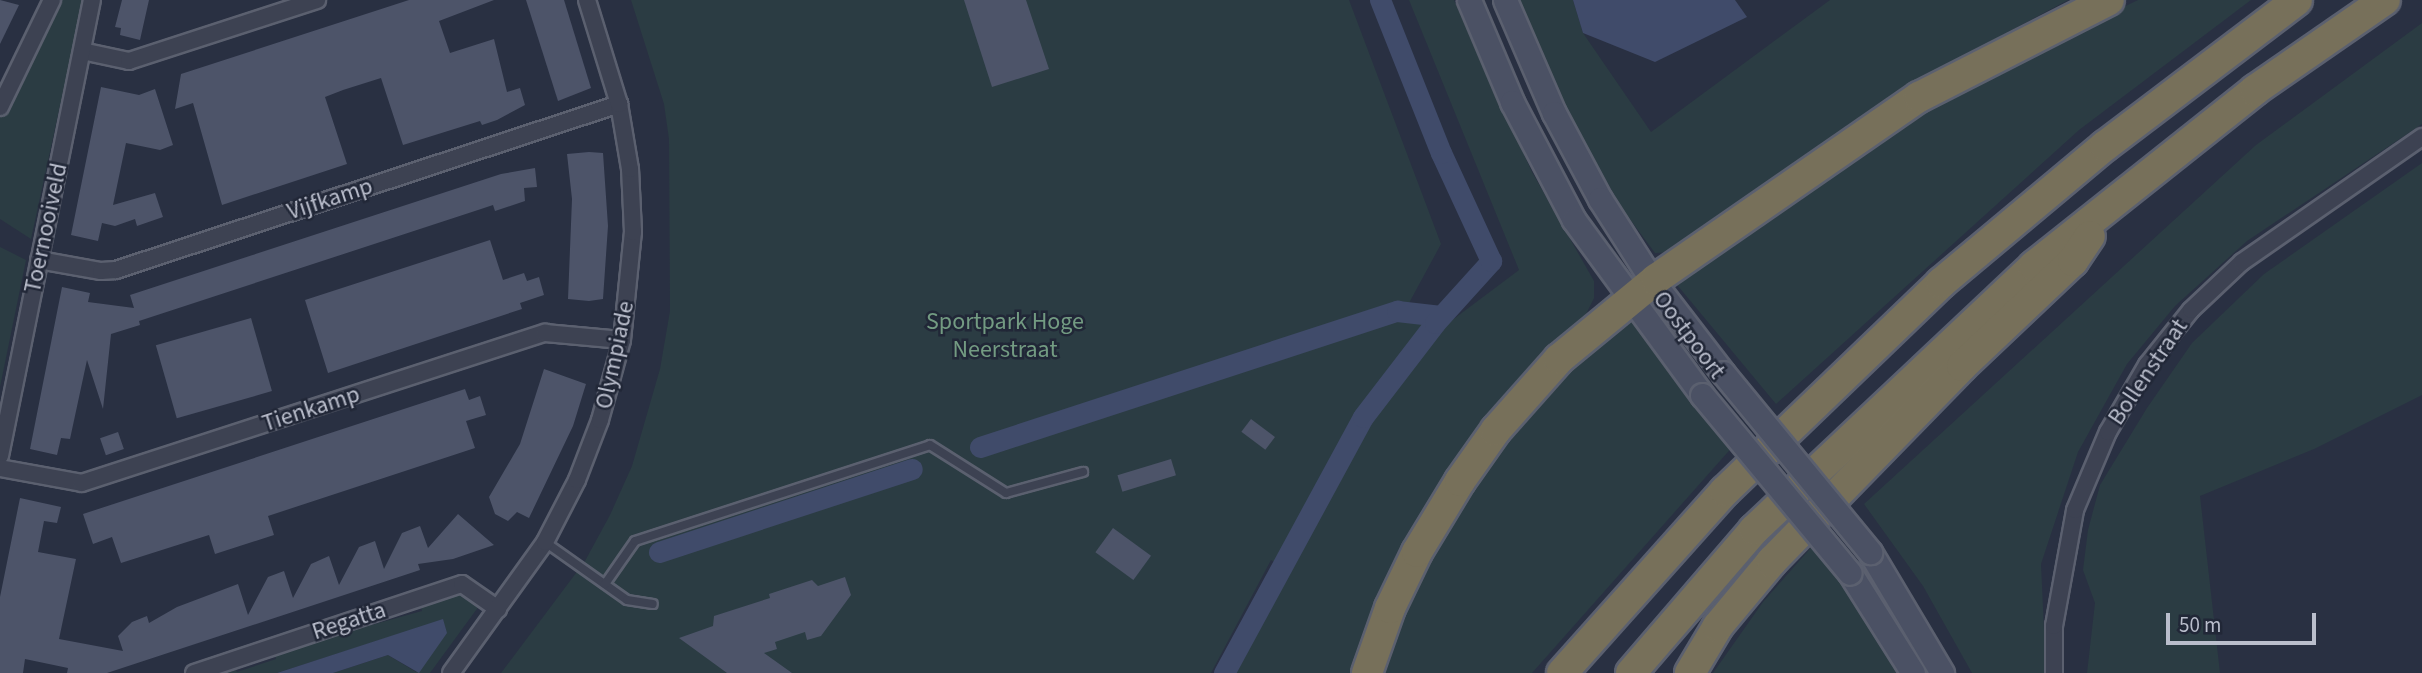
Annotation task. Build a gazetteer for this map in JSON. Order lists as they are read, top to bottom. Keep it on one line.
{"streets":{"main road":["Oostpoort"],"street":["Vijfkamp","Toernooiveld","Olympiade","Bollenstraat","Tienkamp","Regatta"]},"crossings":[["Vijfkamp","Toernooiveld"],["Vijfkamp","Olympiade"],["Olympiade","Tienkamp"],["Olympiade","Regatta"]],"parks":["Sportpark Hoge Neerstraat"],"scale_bar":"50 m"}
